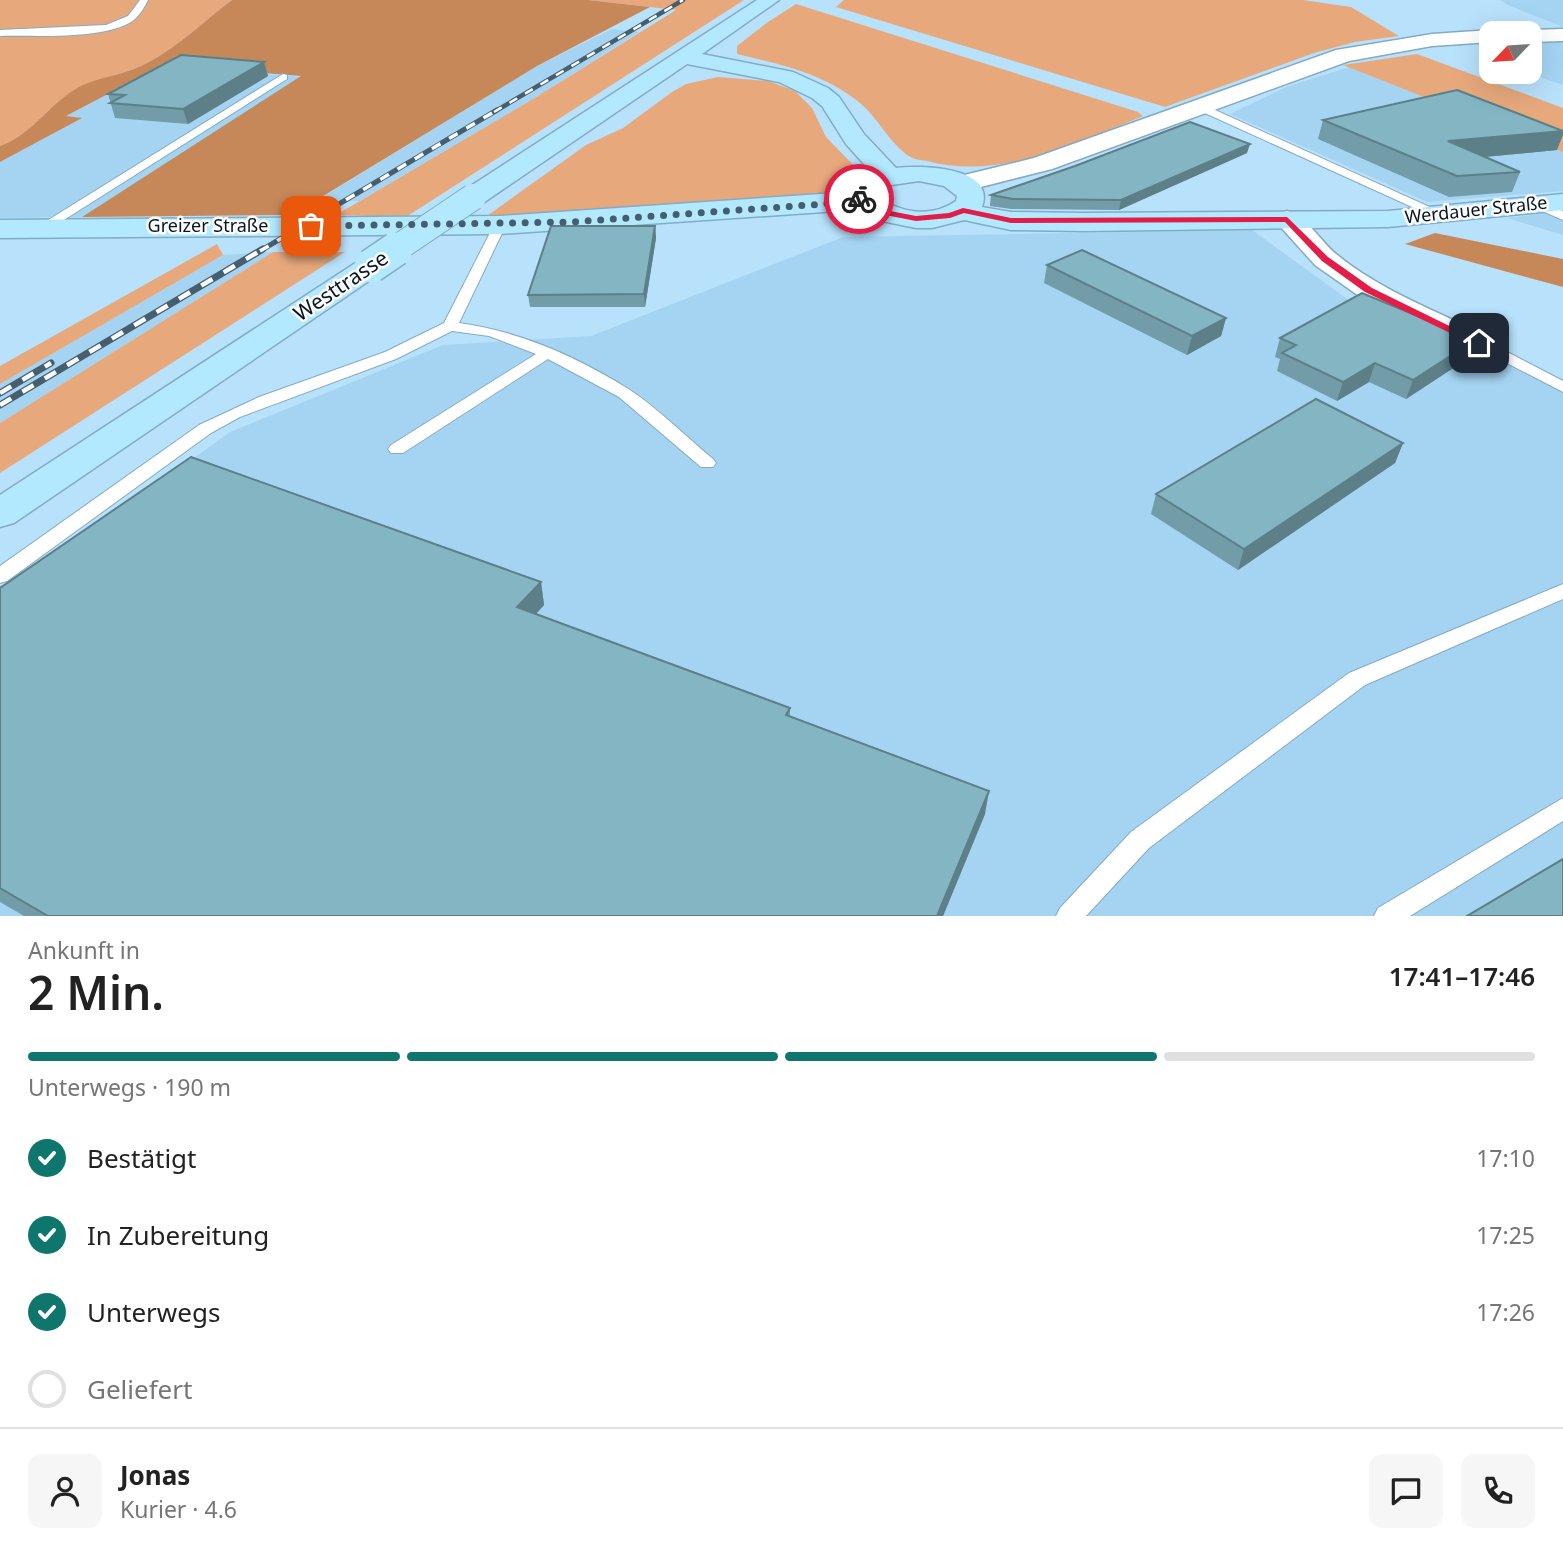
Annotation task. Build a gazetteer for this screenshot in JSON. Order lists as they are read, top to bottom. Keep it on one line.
{"streets":{"main road":["Werdauer Straße","Greizer Straße","Westtrasse"]},"north":"bottom left","page":{"heading":["2 Min.","Ankunft in","17:41–17:46"],"panel":["Jonas","Kurier · 4.6"],"bar":"Unterwegs · 190 m","list":[["Bestätigt","17:10"],["In Zubereitung","17:25"],["Unterwegs","17:26"],"Geliefert"]}}
